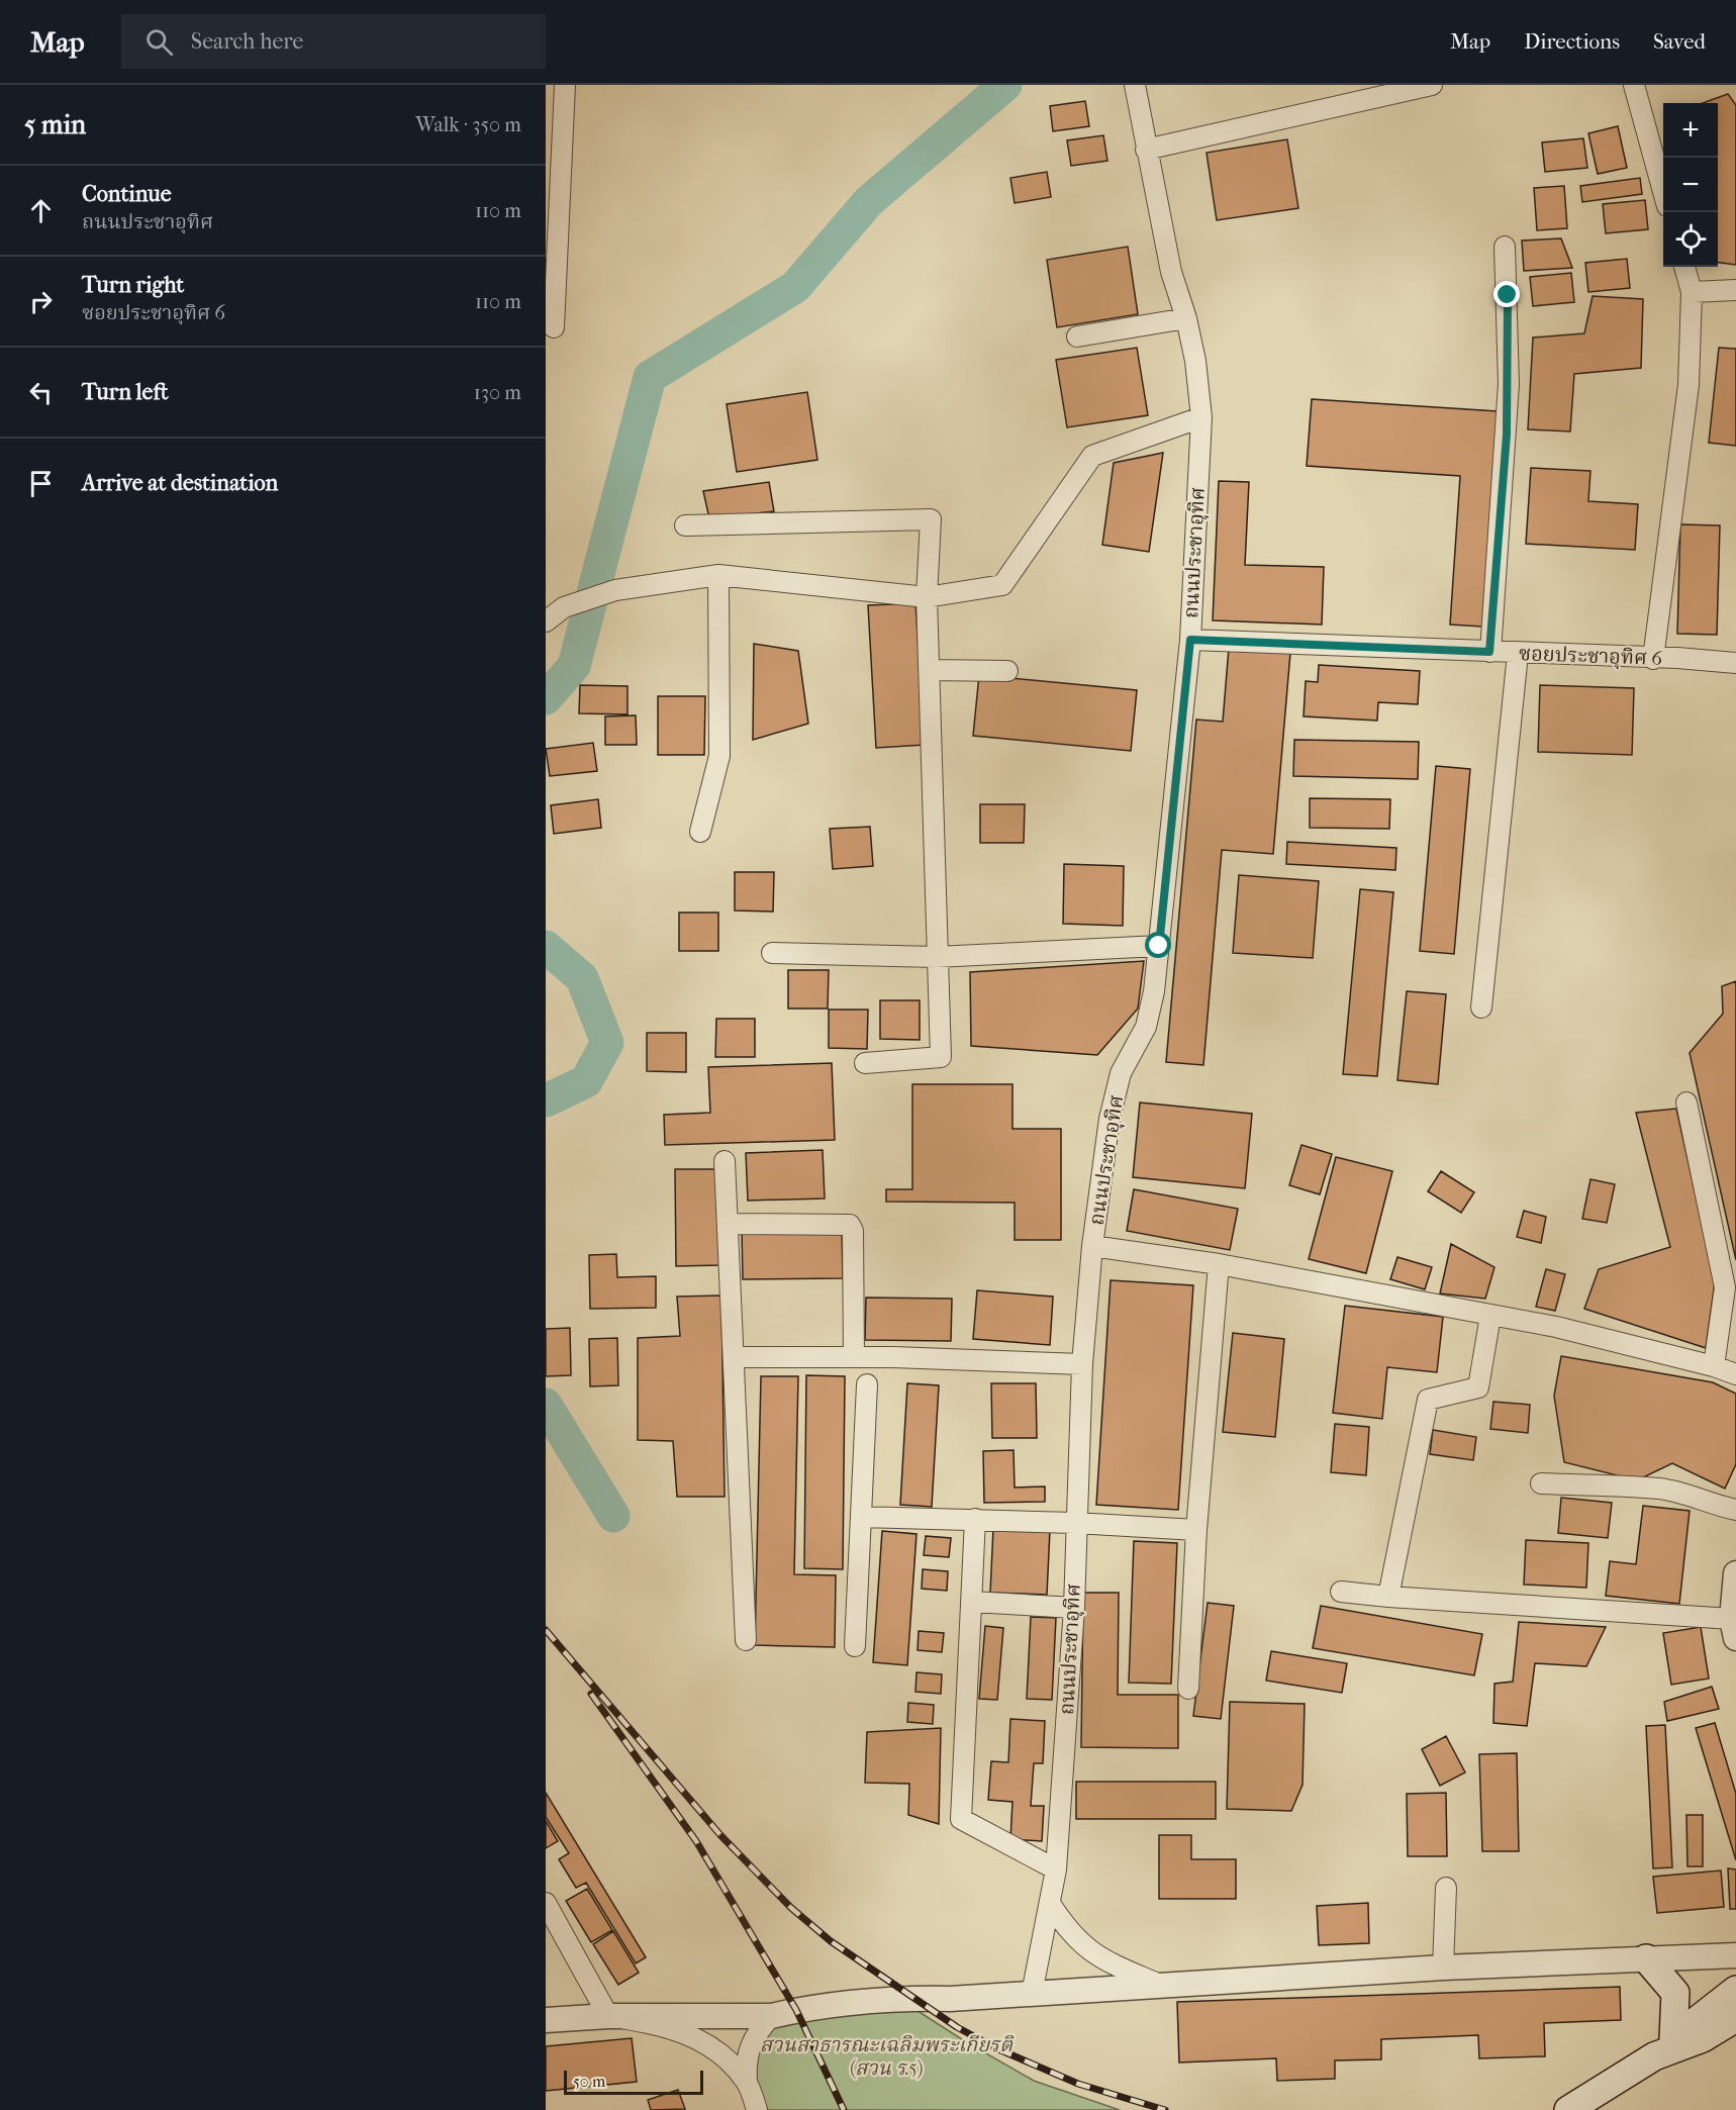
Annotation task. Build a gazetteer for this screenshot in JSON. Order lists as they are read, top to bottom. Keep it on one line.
{"streets":{"street":["ถนนประชาอุทิศ","ซอยประชาอุทิศ 6"]},"crossings":[["ถนนประชาอุทิศ","ซอยประชาอุทิศ 6"]],"parks":["สวนสาธารณะเฉลิมพระเกียรติ (สวน ร.5)"],"scale_bar":"50 m","page":{"header":"Map","search":"Search here","nav":["Map","Directions","Saved"],"heading":["5 min","Walk · 350 m"],"map_buttons":["+","−"],"list":[["Continue","ถนนประชาอุทิศ","110 m"],["Turn right","ซอยประชาอุทิศ 6","110 m"],["Turn left","130 m"],"Arrive at destination"],"scale":"50 m"}}
